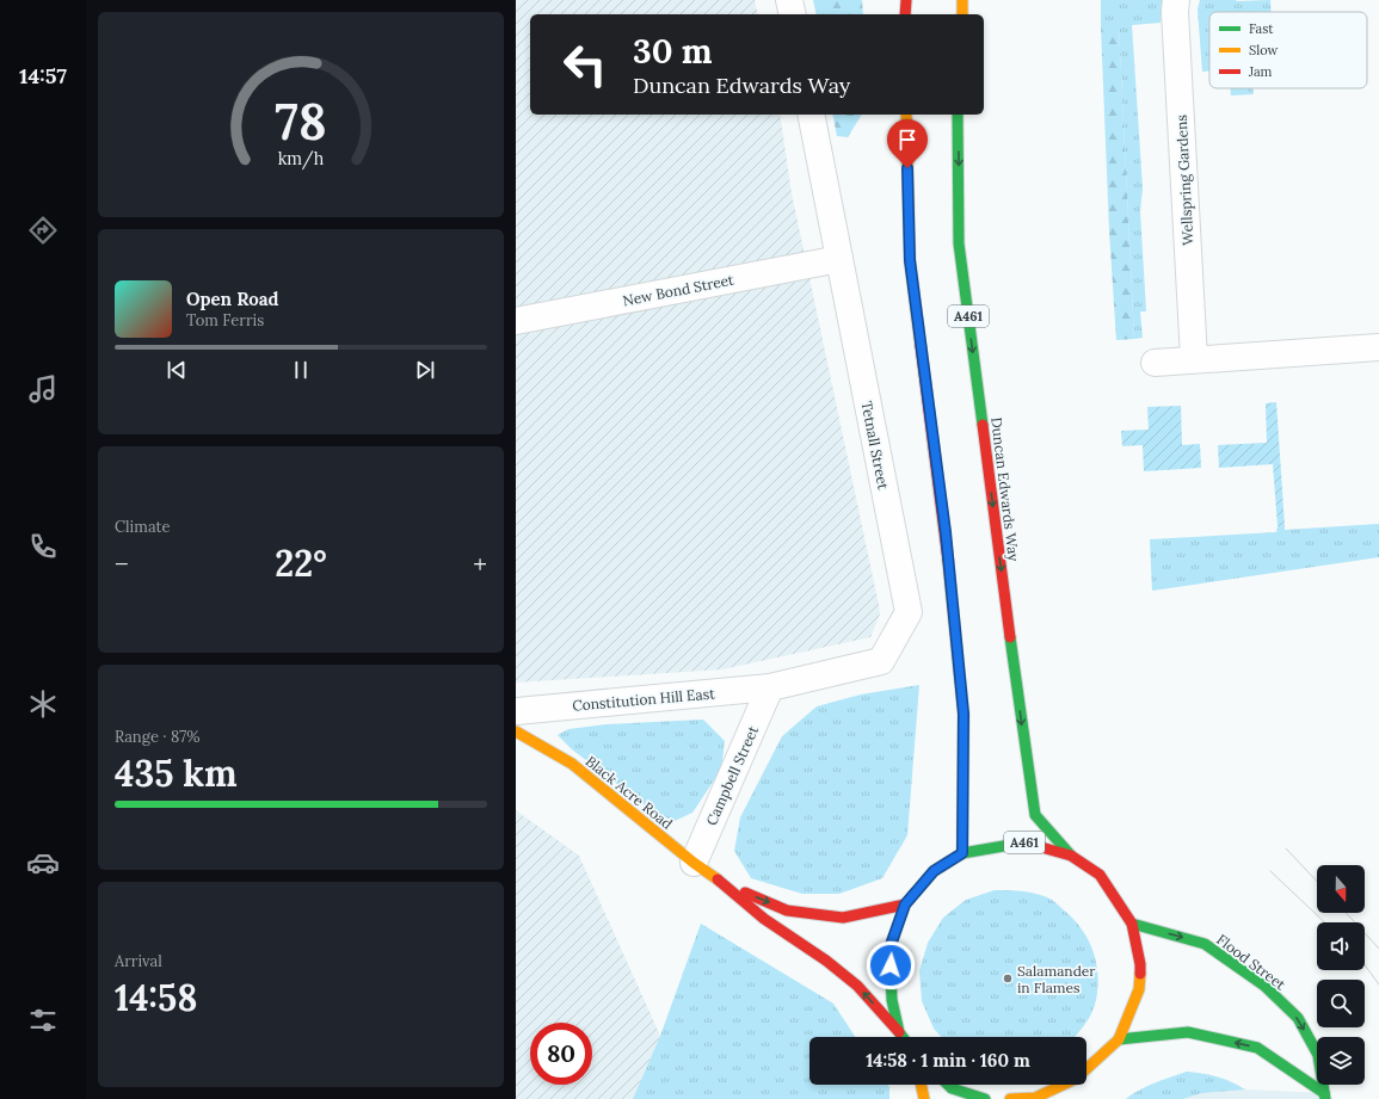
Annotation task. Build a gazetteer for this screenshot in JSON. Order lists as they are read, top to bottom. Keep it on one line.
{"streets":{"main road":["A461","Duncan Edwards Way","Black Acre Road","Flood Street"],"street":["Wellspring Gardens","New Bond Street","Tetnall Street","Constitution Hill East","Campbell Street"]},"crossings":[["New Bond Street","Tetnall Street"],["A461","Duncan Edwards Way"],["A461","Black Acre Road"],["A461","Flood Street"],["Tetnall Street","Constitution Hill East"],["Tetnall Street","Campbell Street"],["Constitution Hill East","Campbell Street"],["Campbell Street","Black Acre Road"]],"places":["Salamander in Flames"],"legend":["Fast","Slow","Jam"],"north":"bottom","page":{"tabs":"14:57","turn":["30 m","Duncan Edwards Way"],"song":["Open Road","Tom Ferris"],"tile":["Climate",["Range · 87%","435 km"],["Arrival","14:58"]],"heat":["−","22°","+"],"limit":"80","trip":"14:58 · 1 min · 160 m","gauge":["78","km/h"]}}
